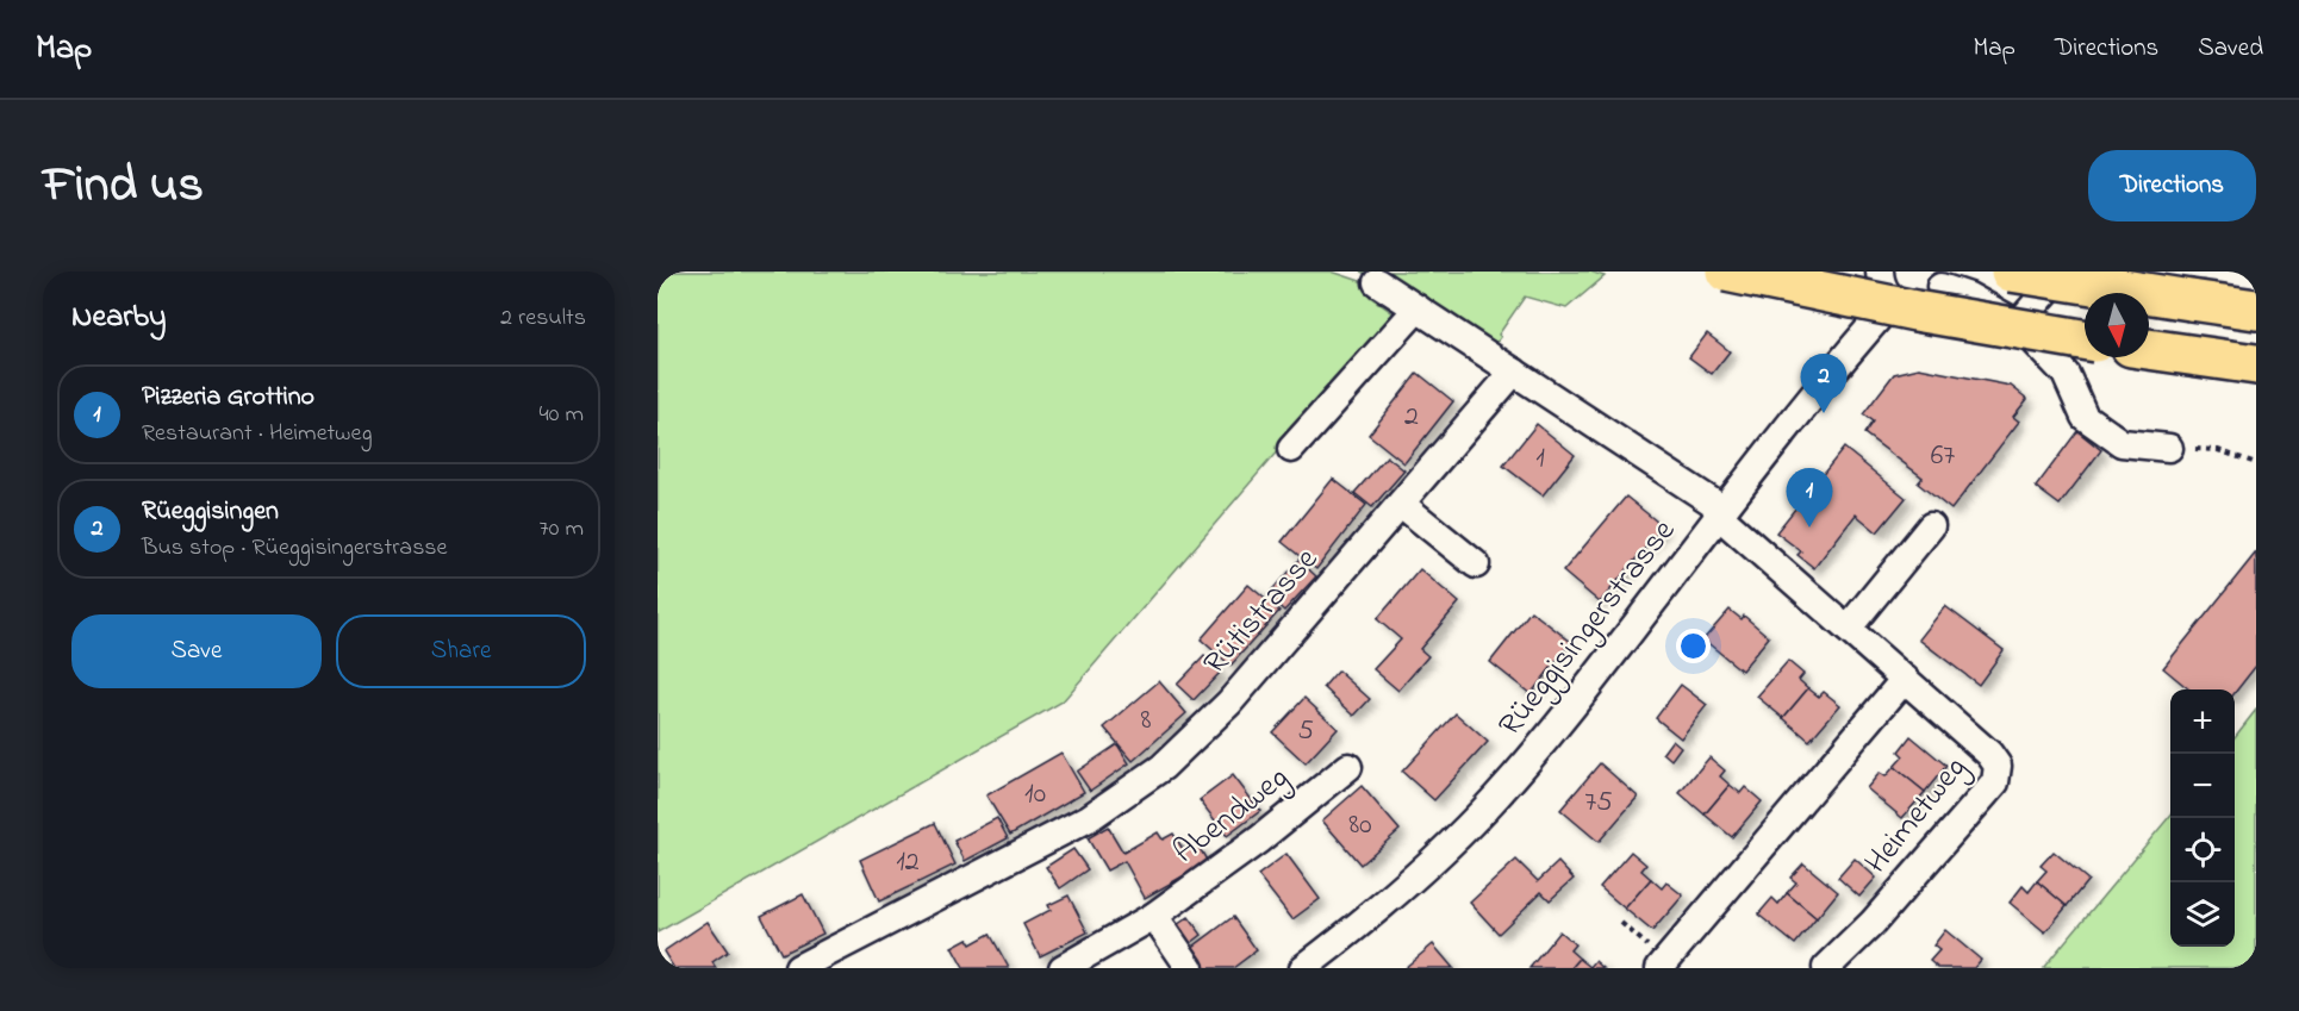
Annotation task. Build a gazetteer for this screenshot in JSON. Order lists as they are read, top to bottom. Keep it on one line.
{"streets":{"street":["Rütistrasse","Rüeggisingerstrasse","Abendweg","Heimetweg"]},"crossings":[["Rüeggisingerstrasse","Heimetweg"]],"house_numbers":["2","67","1","8","5","10","75","80","12"],"north":"bottom","page":{"header":"Map","nav":["Map","Directions","Saved"],"title":"Find us","buttons":["Directions",["Save","Share"]],"heading":["Nearby","2 results"],"pins":["2","1"],"list":[{"mark":"1","name":"Pizzeria Grottino","note":"Restaurant · Heimetweg","value":"40 m"},{"mark":"2","name":"Rüeggisingen","note":"Bus stop · Rüeggisingerstrasse","value":"70 m"}],"map_buttons":["+","−"]}}
